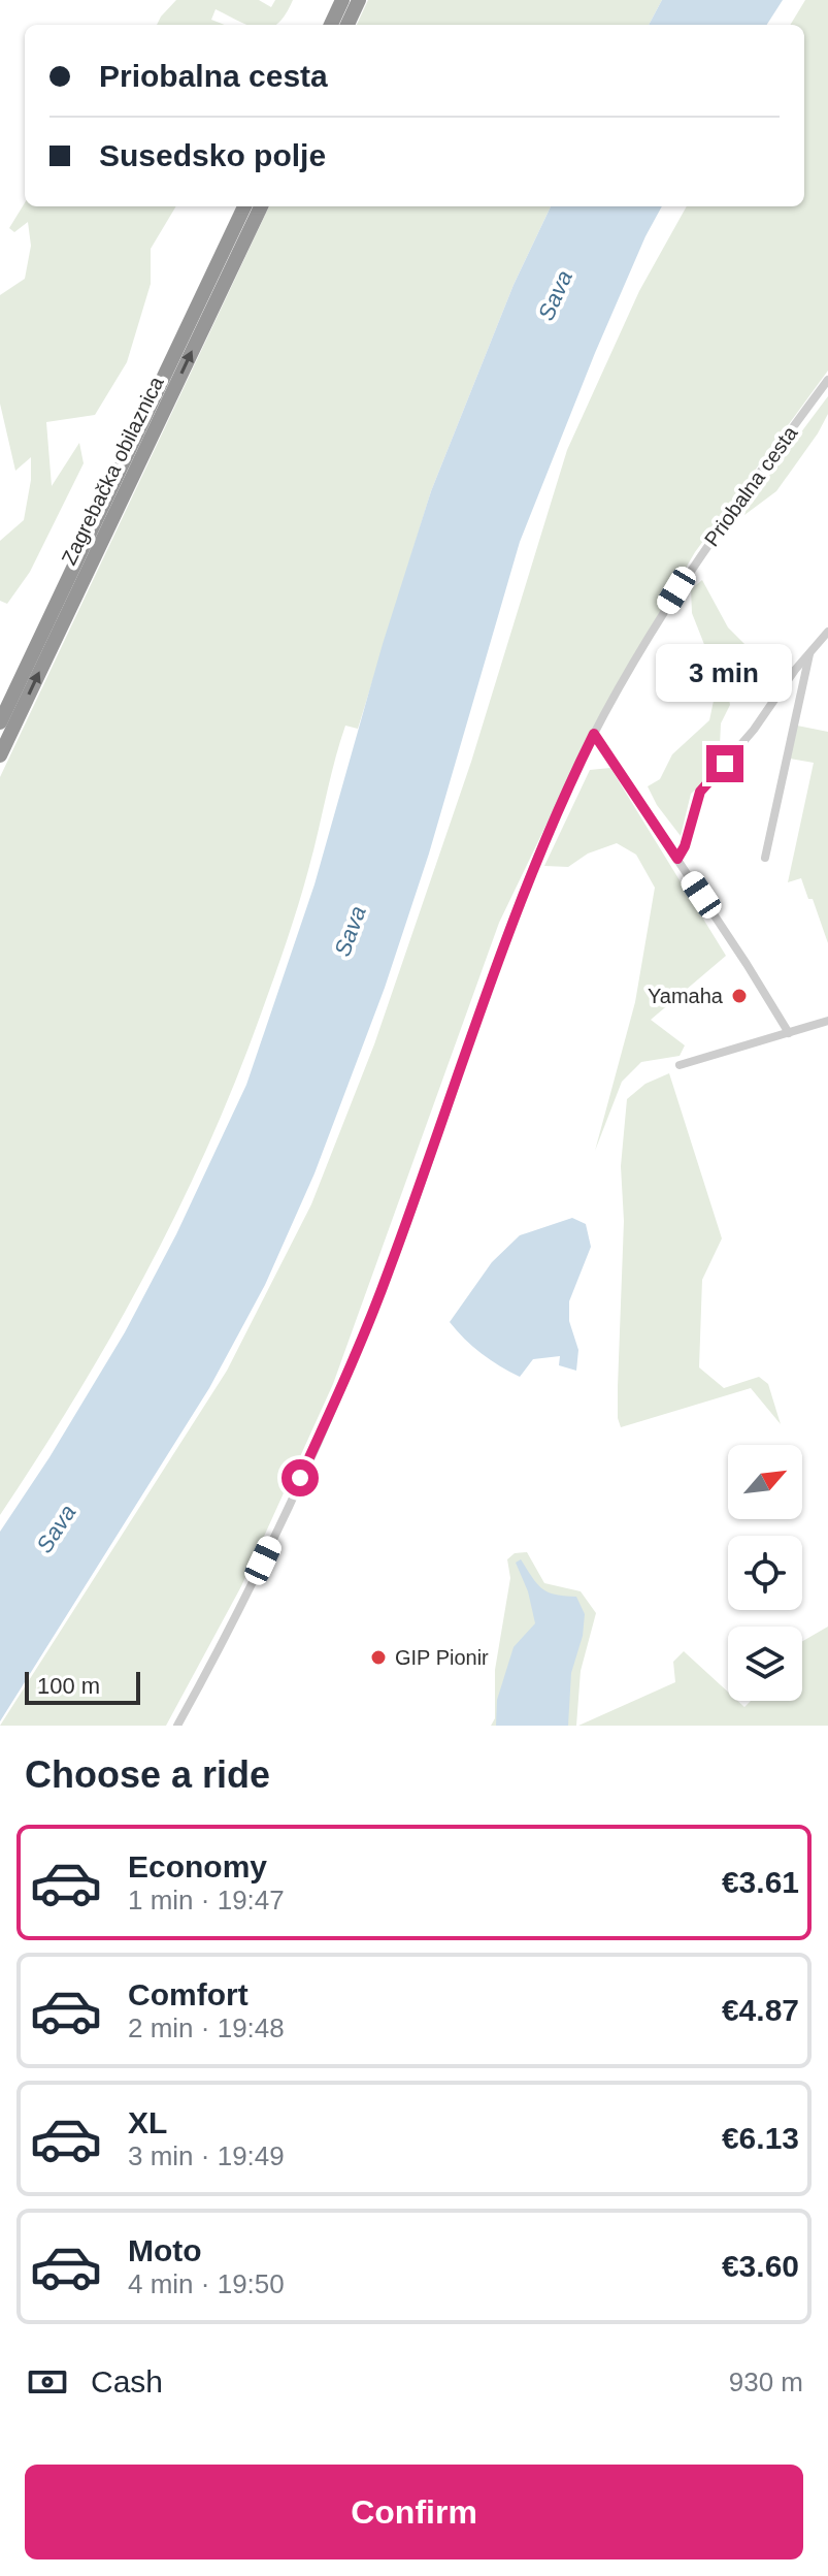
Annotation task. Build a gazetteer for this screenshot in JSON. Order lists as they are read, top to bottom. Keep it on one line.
{"streets":{"highway":["Zagrebačka obilaznica"],"street":["Priobalna cesta"]},"water":["Sava"],"places":["Yamaha","GIP Pionir"],"scale_bar":"100 m","north":"top right","page":{"banner":["Priobalna cesta","Susedsko polje"],"bubble":"3 min","scale":"100 m","heading":"Choose a ride","list":[{"name":"Economy","note":"1 min · 19:47","value":"€3.61"},{"name":"Comfort","note":"2 min · 19:48","value":"€4.87"},{"name":"XL","note":"3 min · 19:49","value":"€6.13"},{"name":"Moto","note":"4 min · 19:50","value":"€3.60"}],"pay":["Cash","930 m"],"buttons":"Confirm"}}
